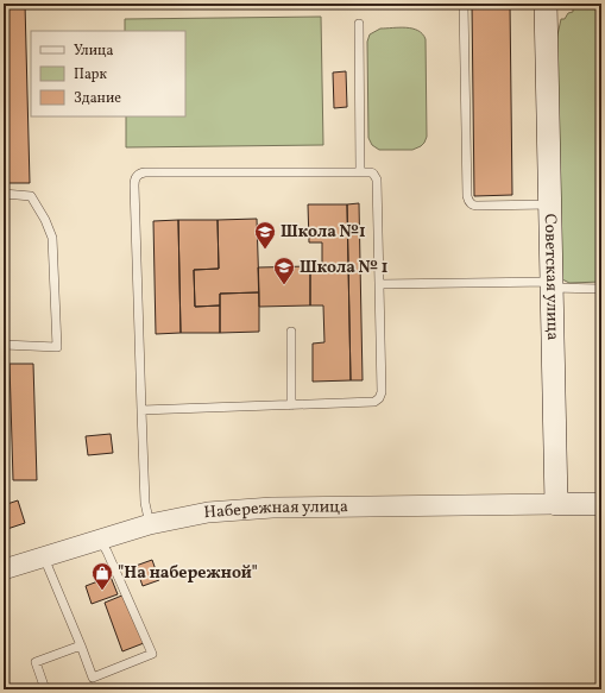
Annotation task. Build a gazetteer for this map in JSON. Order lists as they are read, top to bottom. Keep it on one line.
{"streets":{"main road":["Советская улица"],"street":["Набережная улица"]},"crossings":[["Советская улица","Набережная улица"]],"places":{"school or university":["Школа №1","Школа № 1"],"shop":["\"На набережной\""]},"legend":["Улица","Парк","Здание"]}
